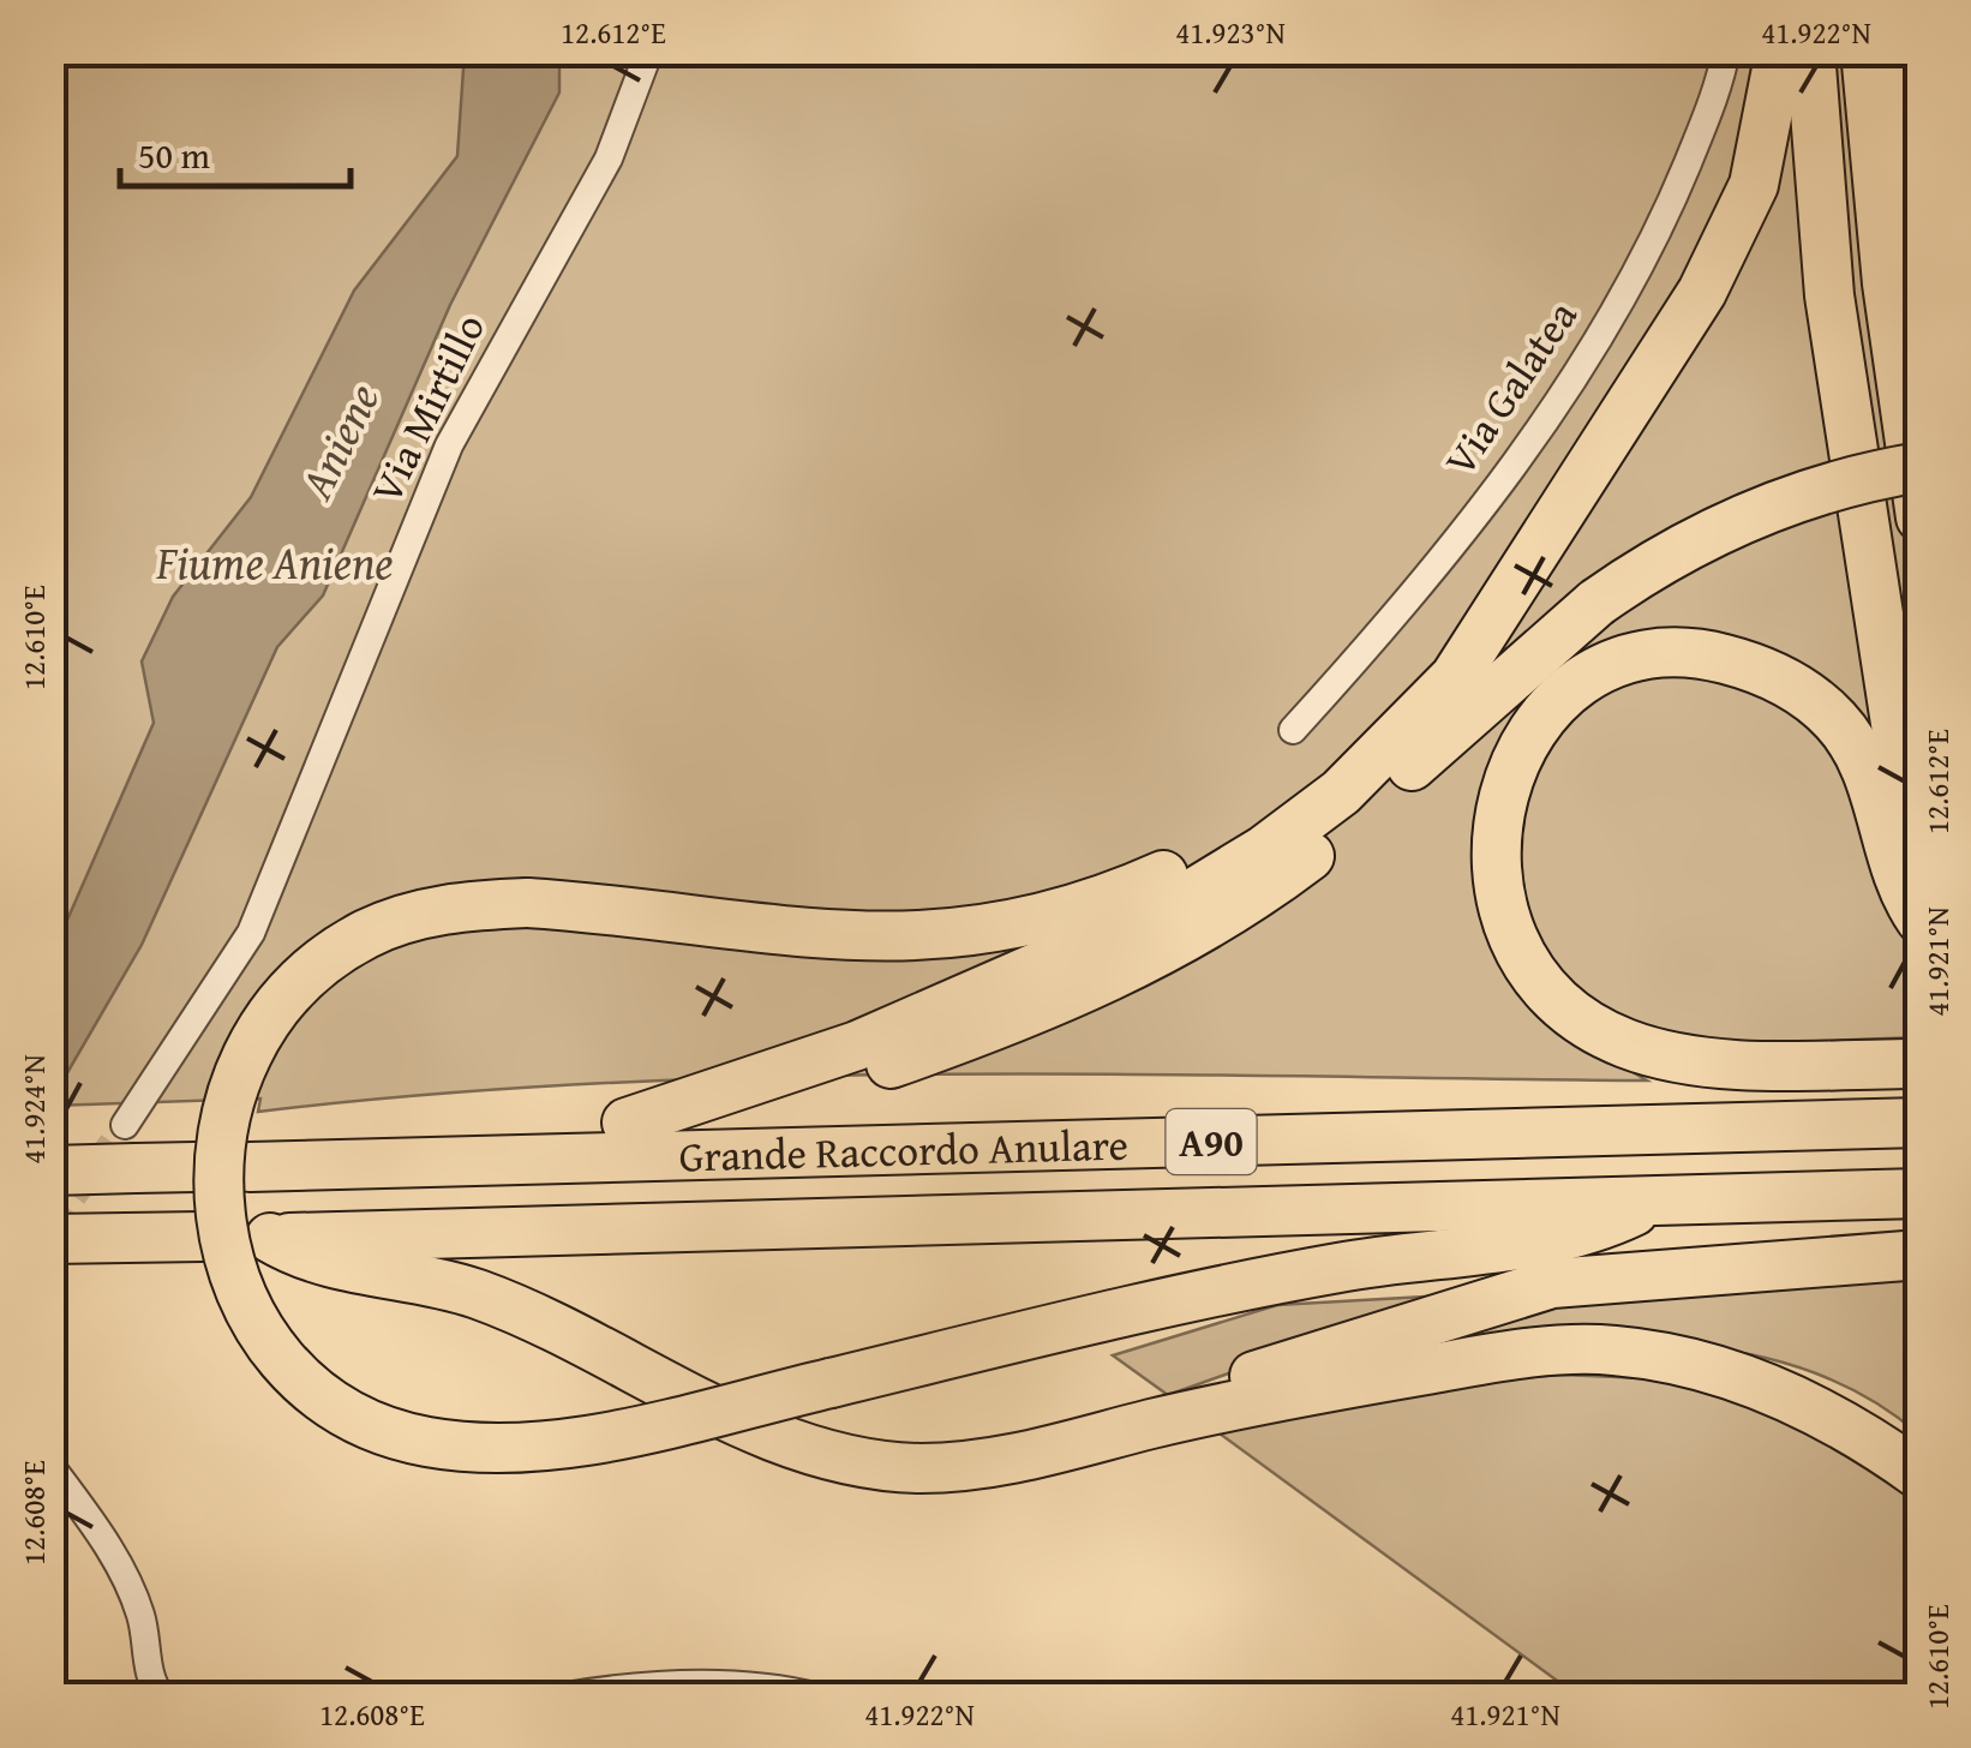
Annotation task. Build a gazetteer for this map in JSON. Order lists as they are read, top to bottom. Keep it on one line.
{"streets":{"highway":["A90","Grande Raccordo Anulare"],"street":["Via Galatea","Via Mirtillo"]},"water":["Aniene","Fiume Aniene"],"scale_bar":"50 m","coordinates":["12.612°E","41.923°N","41.922°N","12.610°E","41.921°N","41.924°N","12.608°E"]}
